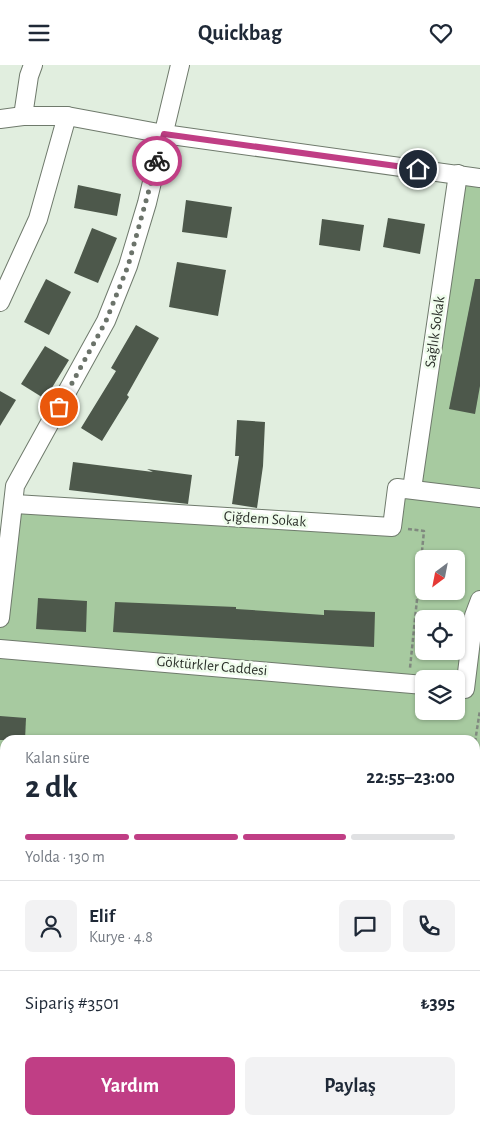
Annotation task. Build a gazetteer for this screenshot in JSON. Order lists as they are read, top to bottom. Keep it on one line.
{"streets":{"street":["Sağlık Sokak","Çiğdem Sokak","Göktürkler Caddesi"]},"north":"bottom left","page":{"header":"Quickbag","heading":["2 dk","Kalan süre","22:55–23:00"],"panel":["Elif","Kurye · 4.8","Sipariş #3501","₺395"],"bar":"Yolda · 130 m","buttons":["Yardım","Paylaş"]}}
